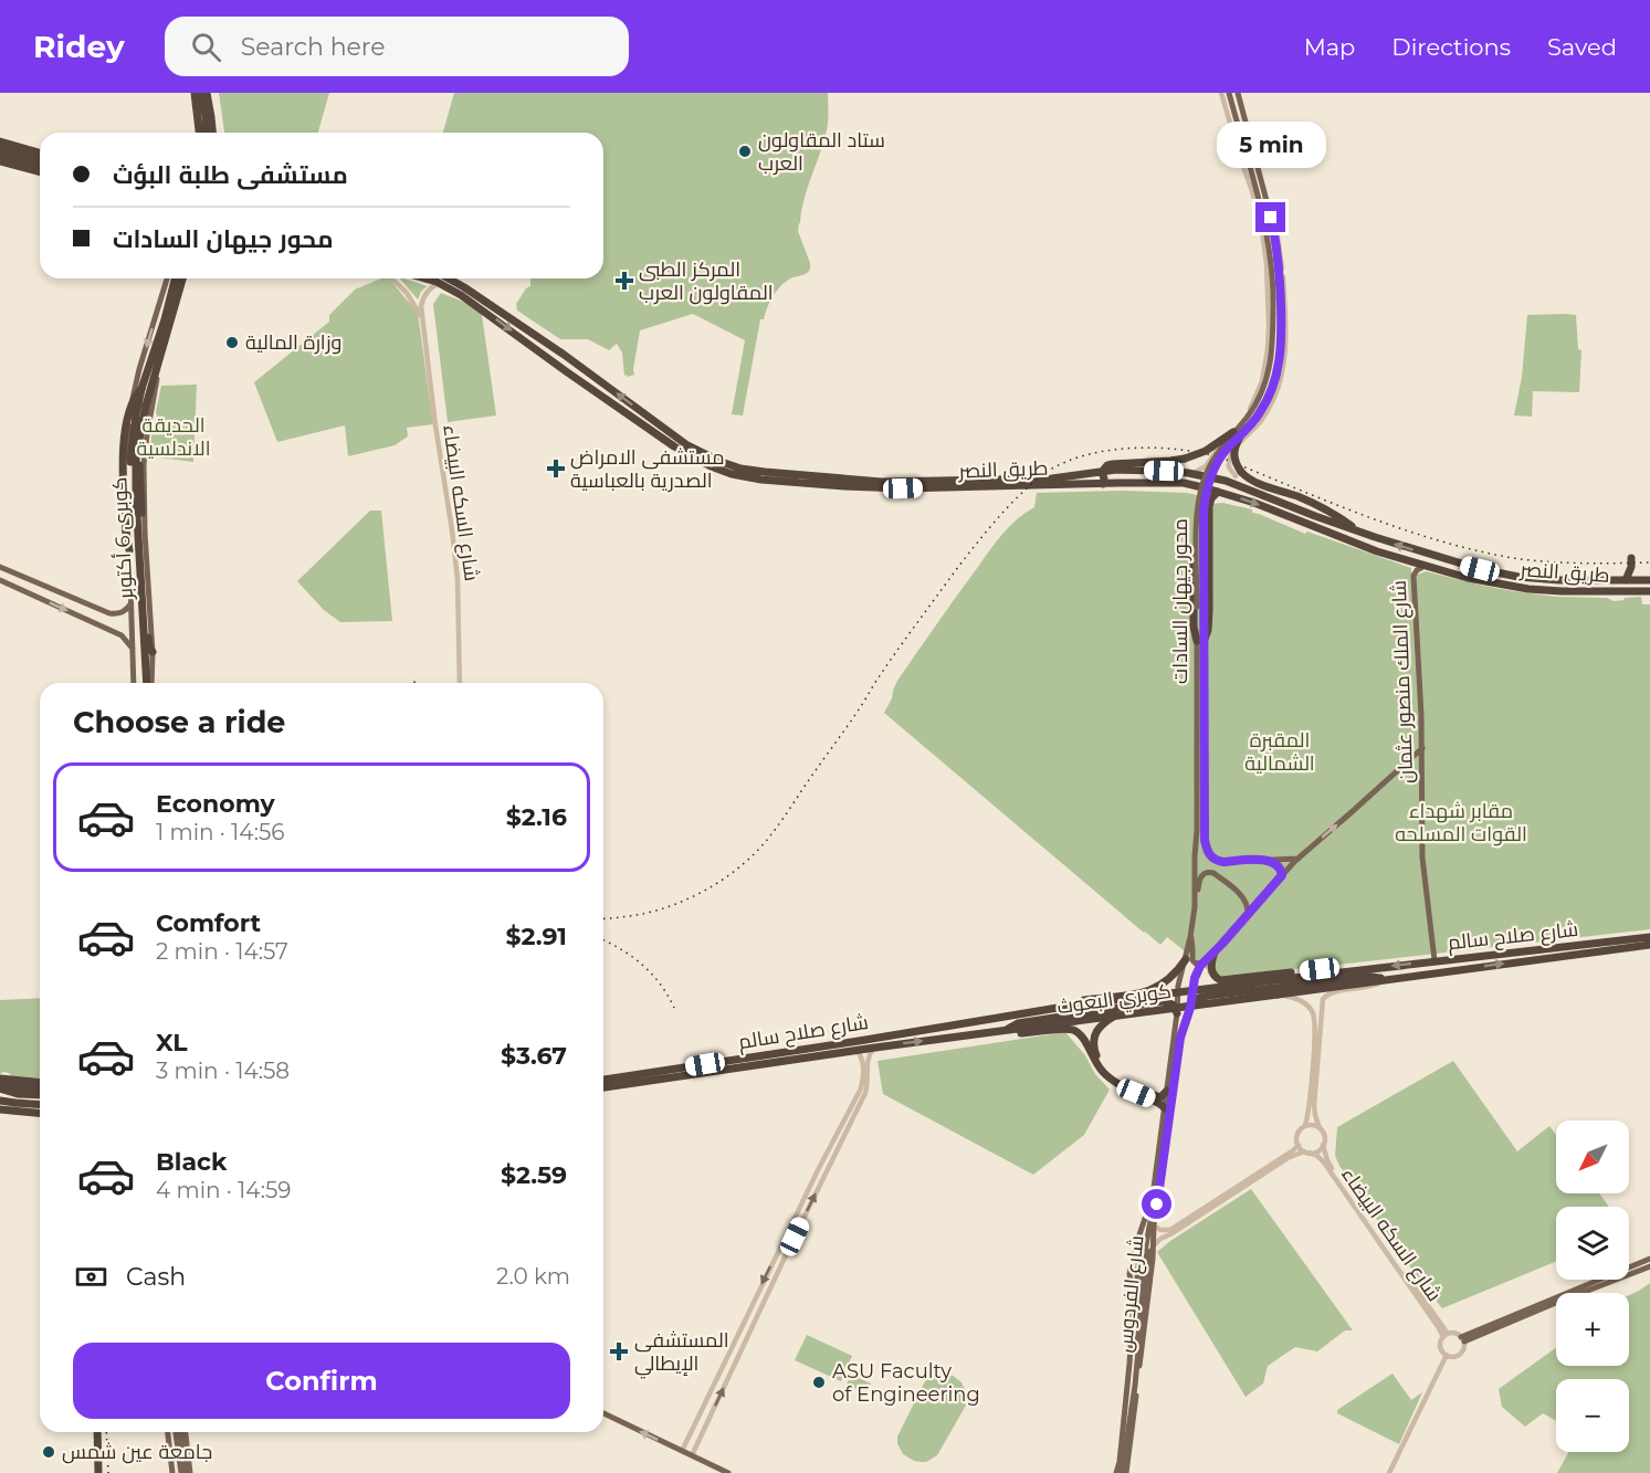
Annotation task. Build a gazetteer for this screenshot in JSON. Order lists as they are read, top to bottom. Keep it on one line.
{"streets":{"highway":["طريق النصر","كوبرى 6 أكتوبر","شارع صلاح سالم","كوبري البعوث"],"main road":["محور جيهان السادات","شارع الملك منصور عثمان","شارع الفردوس"],"street":["شارع السكه البيضاء"]},"crossings":[["طريق النصر","شارع السكه البيضاء"],["طريق النصر","شارع الملك منصور عثمان"],["محور جيهان السادات","شارع الفردوس"],["شارع الملك منصور عثمان","شارع صلاح سالم"],["شارع صلاح سالم","كوبري البعوث"]],"parks":["الحديقة الاندلسية","المقبرة الشمالية","مقابر شهداء القوات المسلحه"],"places":{"other":["ستاد المقاولون العرب","وزارة المالية","ASU Faculty of Engineering","جامعة عين شمس"],"health":["المركز الطبى المقاولون العرب","مستشفى الامراض الصدرية بالعباسية","المستشفى الإيطالي"]},"north":"bottom left","page":{"header":"Ridey","search":"Search here","nav":["Map","Directions","Saved"],"bubble":"5 min","banner":["مستشفى طلبة البؤث","محور جيهان السادات"],"heading":"Choose a ride","list":[{"name":"Economy","note":"1 min · 14:56","value":"$2.16"},{"name":"Comfort","note":"2 min · 14:57","value":"$2.91"},{"name":"XL","note":"3 min · 14:58","value":"$3.67"},{"name":"Black","note":"4 min · 14:59","value":"$2.59"}],"map_buttons":["+","−"],"pay":["Cash","2.0 km"],"buttons":"Confirm"}}
